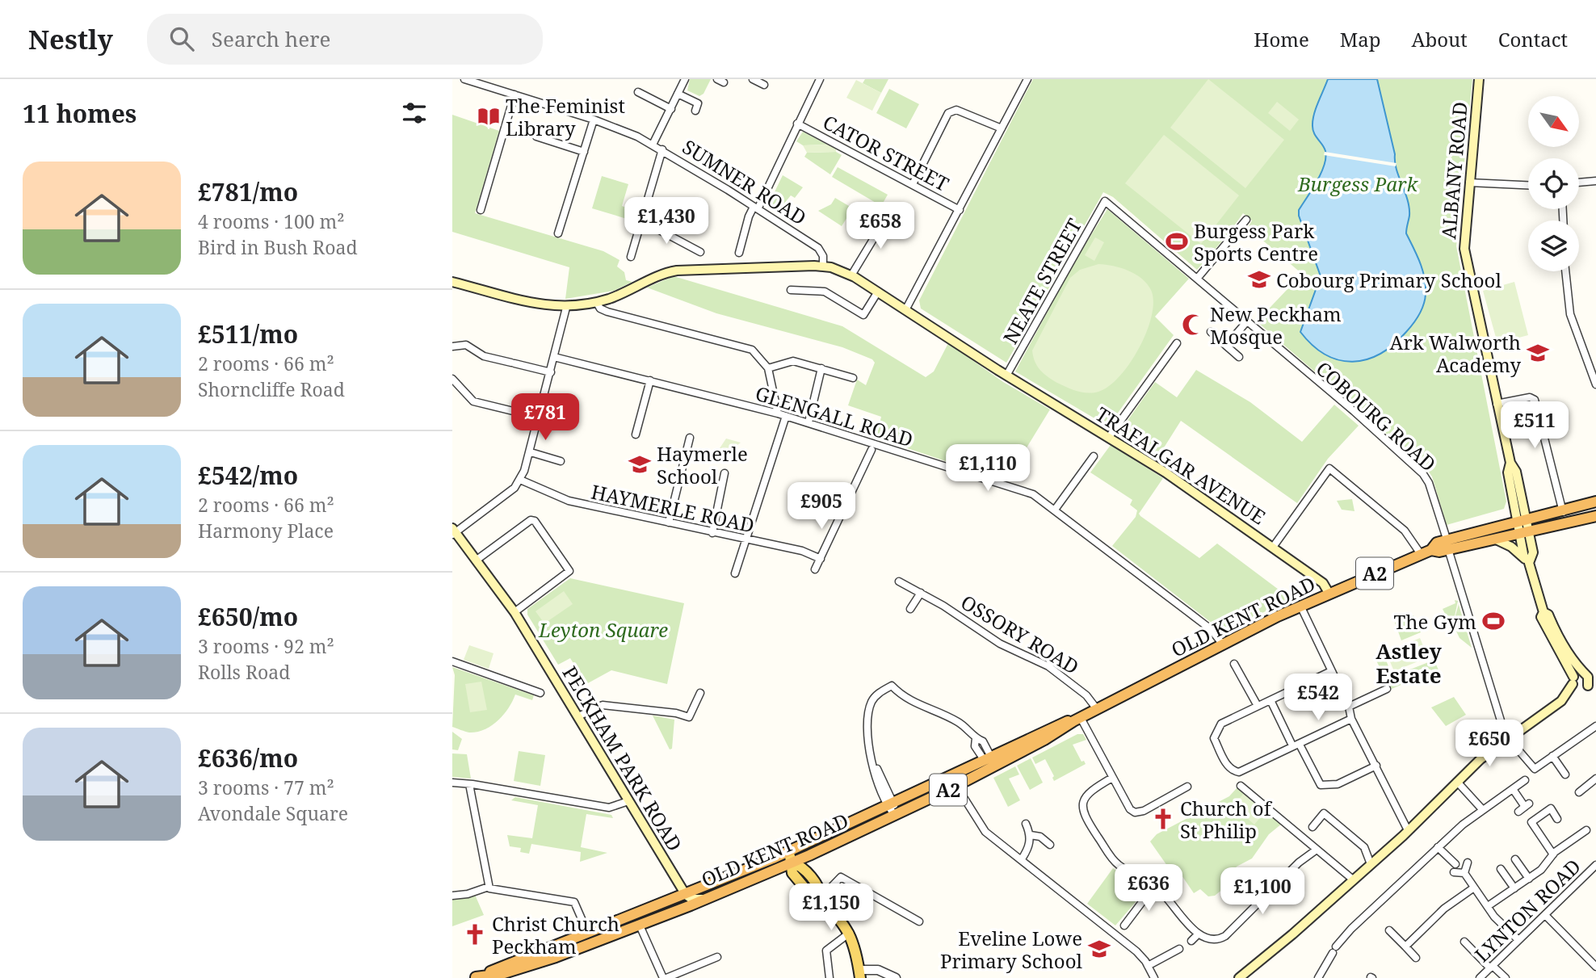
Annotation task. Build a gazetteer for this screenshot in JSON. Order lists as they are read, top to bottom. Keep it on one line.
{"streets":{"highway":["A2","OLD KENT ROAD"],"main road":["ALBANY ROAD","TRAFALGAR AVENUE","PECKHAM PARK ROAD"],"street":["CATOR STREET","SUMNER ROAD","NEATE STREET","GLENGALL ROAD","COBOURG ROAD","HAYMERLE ROAD","OSSORY ROAD","LYNTON ROAD"]},"crossings":[["ALBANY ROAD","OLD KENT ROAD"],["NEATE STREET","COBOURG ROAD"],["NEATE STREET","TRAFALGAR AVENUE"],["GLENGALL ROAD","OLD KENT ROAD"],["COBOURG ROAD","OLD KENT ROAD"],["TRAFALGAR AVENUE","OLD KENT ROAD"],["OLD KENT ROAD","OSSORY ROAD"],["OLD KENT ROAD","PECKHAM PARK ROAD"]],"districts":["Astley Estate"],"parks":["Burgess Park","Leyton Square"],"places":{"library":["The Feminist Library"],"sports":["Burgess Park Sports Centre","The Gym"],"school or university":["Cobourg Primary School","Ark Walworth Academy","Haymerle School","Eveline Lowe Primary School"],"mosque":["New Peckham Mosque"],"church":["Church of St Philip","Christ Church Peckham"]},"north":"bottom right","page":{"header":"Nestly","search":"Search here","nav":["Home","Map","About","Contact"],"heading":"11 homes","list":[{"name":"£781/mo","note":"4 rooms · 100 m² · Bird in Bush Road"},{"name":"£511/mo","note":"2 rooms · 66 m² · Shorncliffe Road"},{"name":"£542/mo","note":"2 rooms · 66 m² · Harmony Place"},{"name":"£650/mo","note":"3 rooms · 92 m² · Rolls Road"},{"name":"£636/mo","note":"3 rooms · 77 m² · Avondale Square"}],"price":["£1,430","£658","£781","£511","£1,110","£905","£542","£650","£636","£1,100","£1,150"]}}
